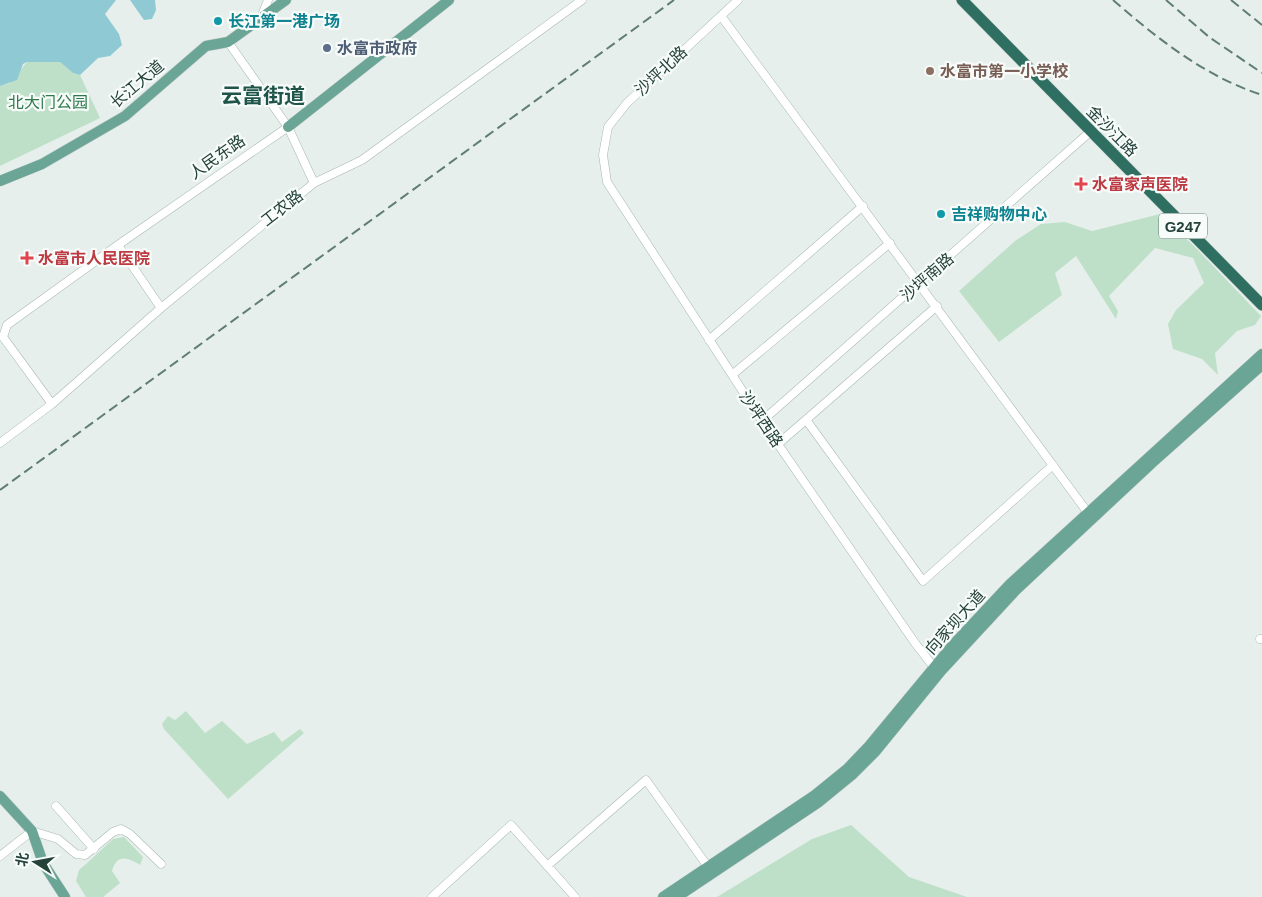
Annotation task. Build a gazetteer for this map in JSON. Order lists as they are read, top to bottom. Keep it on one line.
{"streets":{"highway":["金沙江路","G247"],"main road":["长江大道","人民东路","向家坝大道"],"street":["沙坪北路","工农路","沙坪南路","沙坪西路"]},"crossings":[["沙坪北路","沙坪西路"],["金沙江路","沙坪南路"],["人民东路","工农路"],["沙坪南路","沙坪西路"],["沙坪西路","向家坝大道"]],"districts":["云富街道"],"parks":["北大门公园"],"places":{"other":["长江第一港广场","水富市政府","水富市第一小学校","吉祥购物中心"],"health":["水富家声医院","水富市人民医院"]},"north":"left"}
